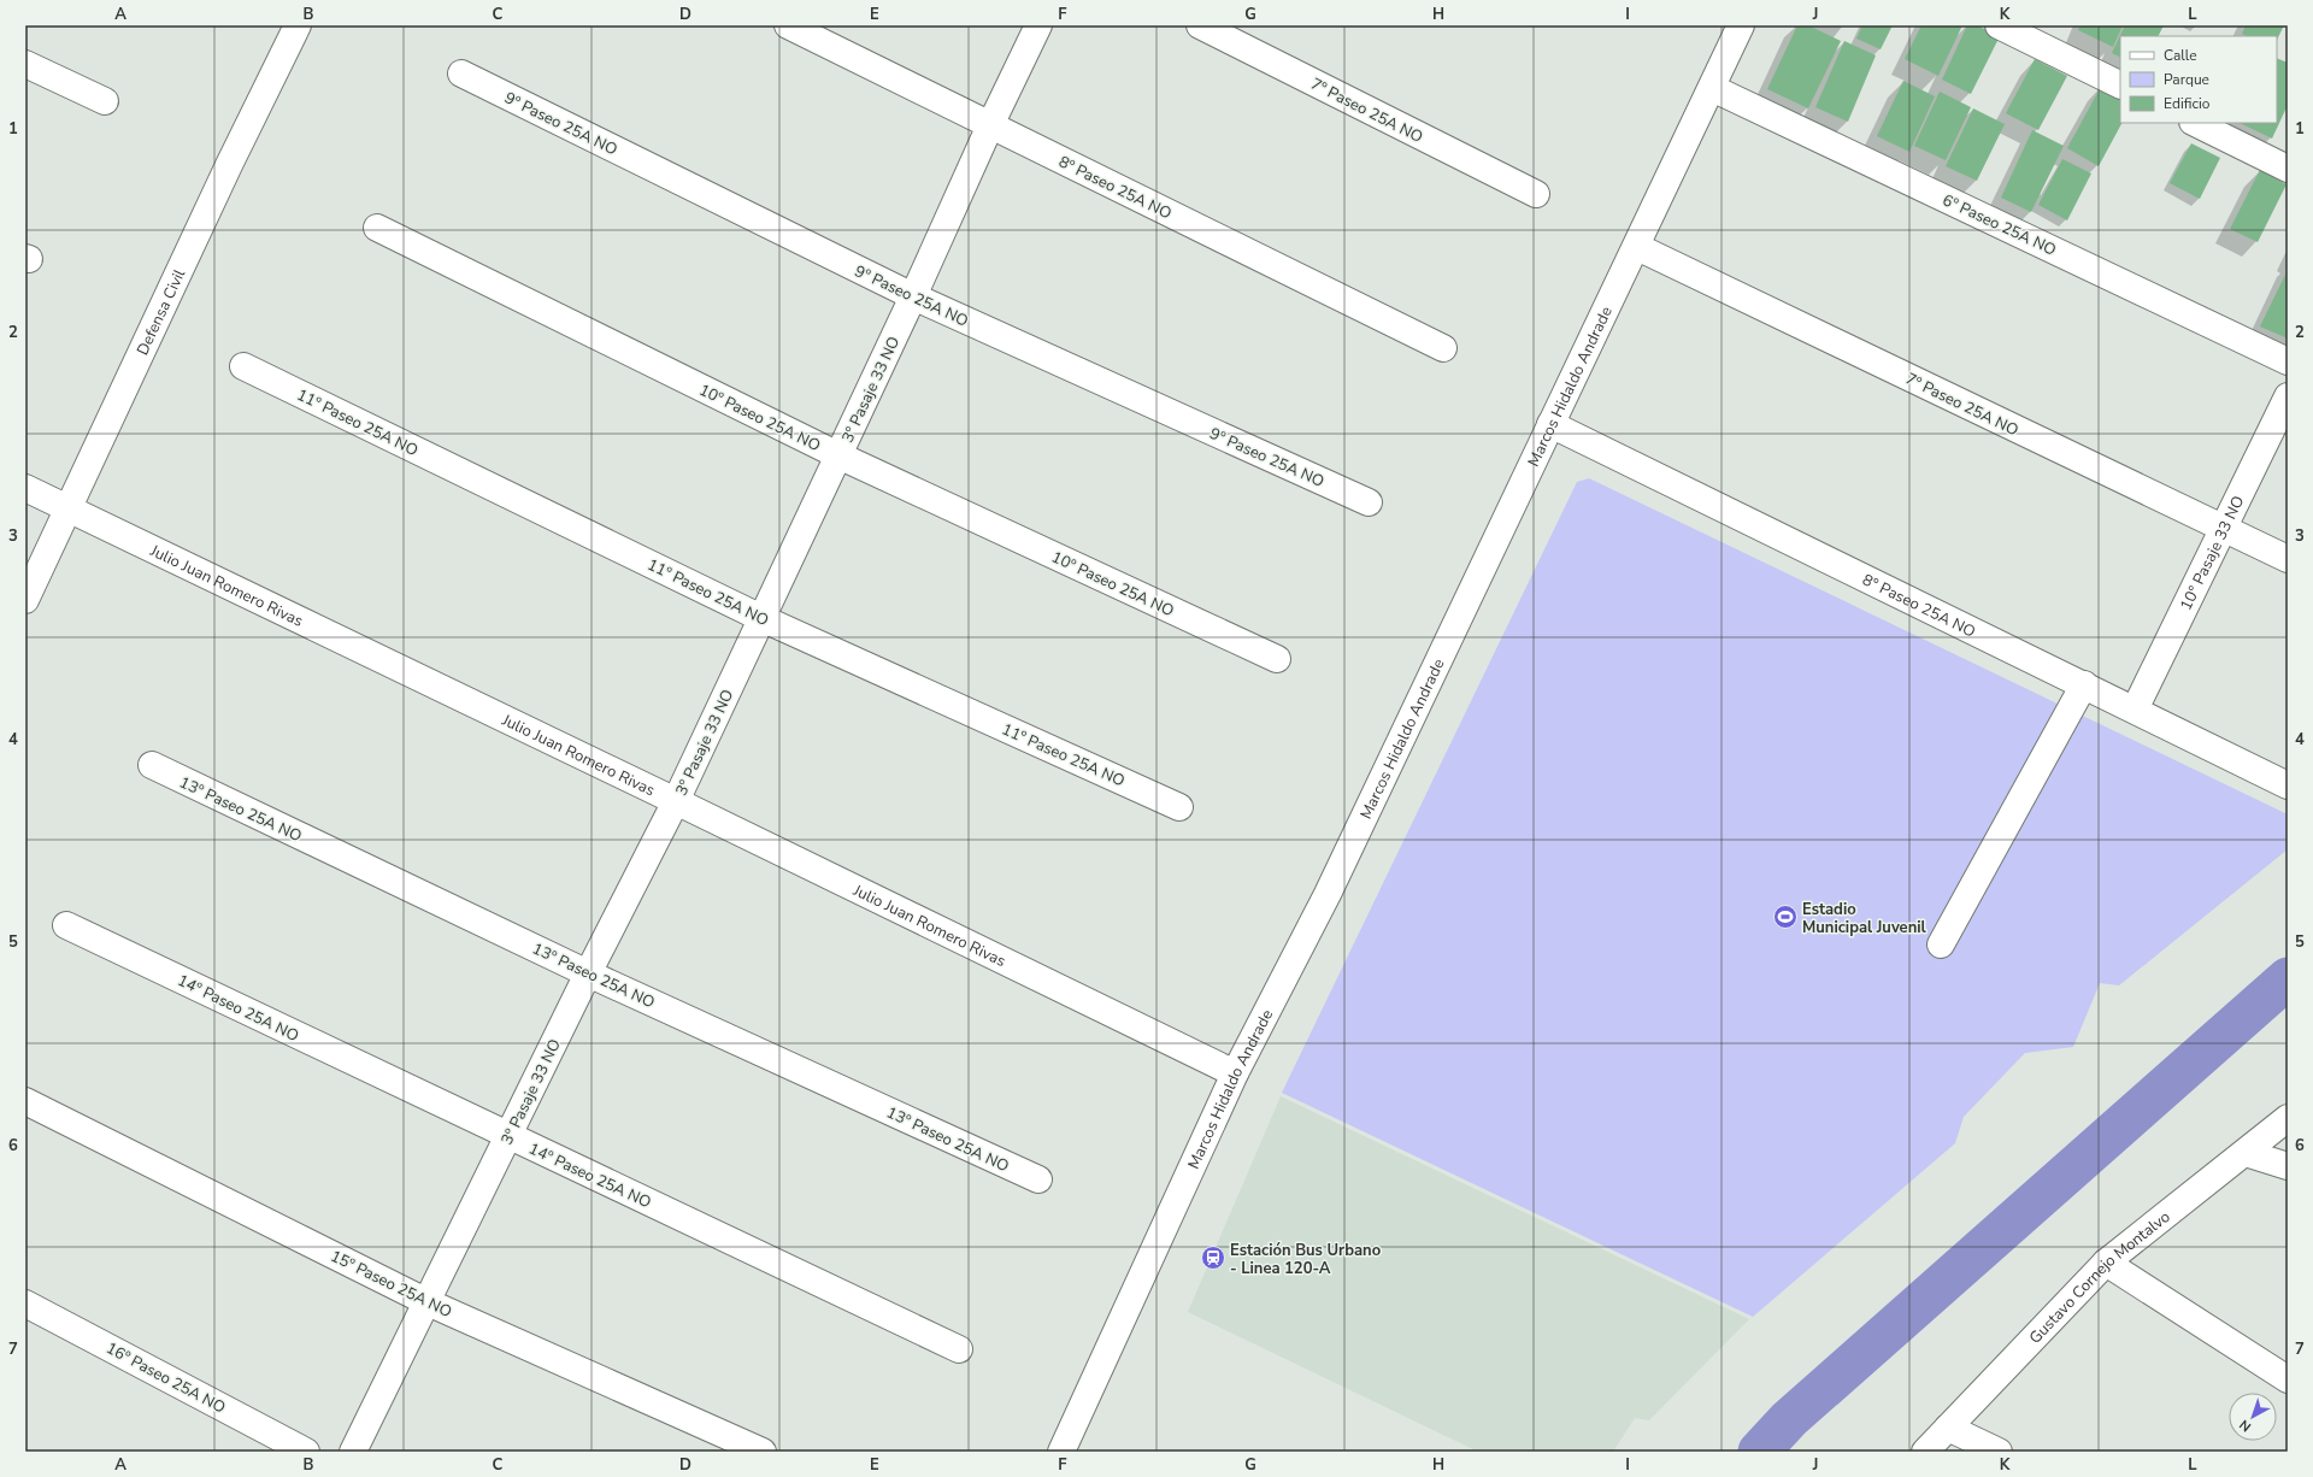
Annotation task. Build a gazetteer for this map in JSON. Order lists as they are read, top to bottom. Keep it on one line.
{"streets":{"street":["7º Paseo 25A NO","9º Paseo 25A NO","8º Paseo 25A NO","6º Paseo 25A NO","Defensa Civil","Marcos Hidaldo Andrade","3º Pasaje 33 NO","10º Paseo 25A NO","11º Paseo 25A NO","10° Pasaje 33 NO","Julio Juan Romero Rivas","8° Paseo 25A NO","13º Paseo 25A NO","14º Paseo 25A NO","Gustavo Cornejo Montalvo","15º Paseo 25A NO","16º Paseo 25A NO"]},"crossings":[["7º Paseo 25A NO","Marcos Hidaldo Andrade"],["7º Paseo 25A NO","10° Pasaje 33 NO"],["9º Paseo 25A NO","3º Pasaje 33 NO"],["8º Paseo 25A NO","3º Pasaje 33 NO"],["6º Paseo 25A NO","Marcos Hidaldo Andrade"],["Defensa Civil","Julio Juan Romero Rivas"],["Marcos Hidaldo Andrade","Julio Juan Romero Rivas"],["Marcos Hidaldo Andrade","8° Paseo 25A NO"],["3º Pasaje 33 NO","10º Paseo 25A NO"],["3º Pasaje 33 NO","11º Paseo 25A NO"],["3º Pasaje 33 NO","Julio Juan Romero Rivas"],["3º Pasaje 33 NO","13º Paseo 25A NO"],["3º Pasaje 33 NO","14º Paseo 25A NO"],["3º Pasaje 33 NO","15º Paseo 25A NO"],["10° Pasaje 33 NO","8° Paseo 25A NO"]],"places":{"sports":["Estadio Municipal Juvenil"],"station":["Estación Bus Urbano - Linea 120-A"]},"legend":["Calle","Parque","Edificio"],"north":"bottom left","grid":{"columns":["A","B","C","D","E","F","G","H","I","J","K","L"],"rows":["1","2","3","4","5","6","7"]}}
